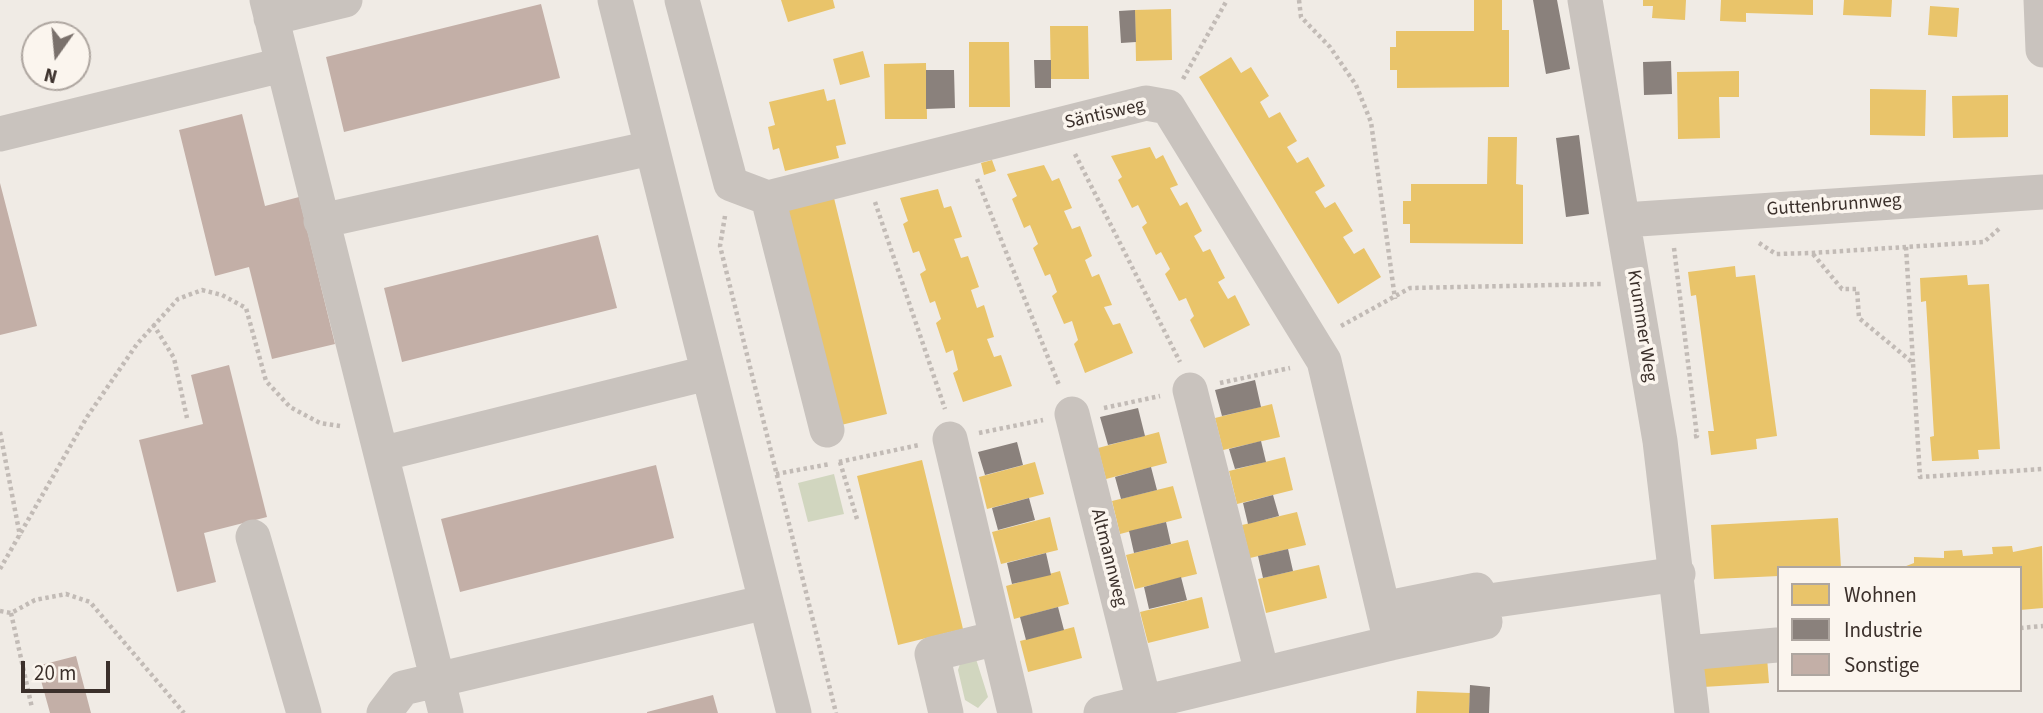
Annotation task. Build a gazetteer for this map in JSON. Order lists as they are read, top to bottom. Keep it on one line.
{"streets":{"street":["Säntisweg","Guttenbrunnweg","Krummer Weg","Altmannweg"]},"crossings":[["Guttenbrunnweg","Krummer Weg"]],"legend":["Wohnen","Industrie","Sonstige"],"scale_bar":"20 m","north":"bottom"}
